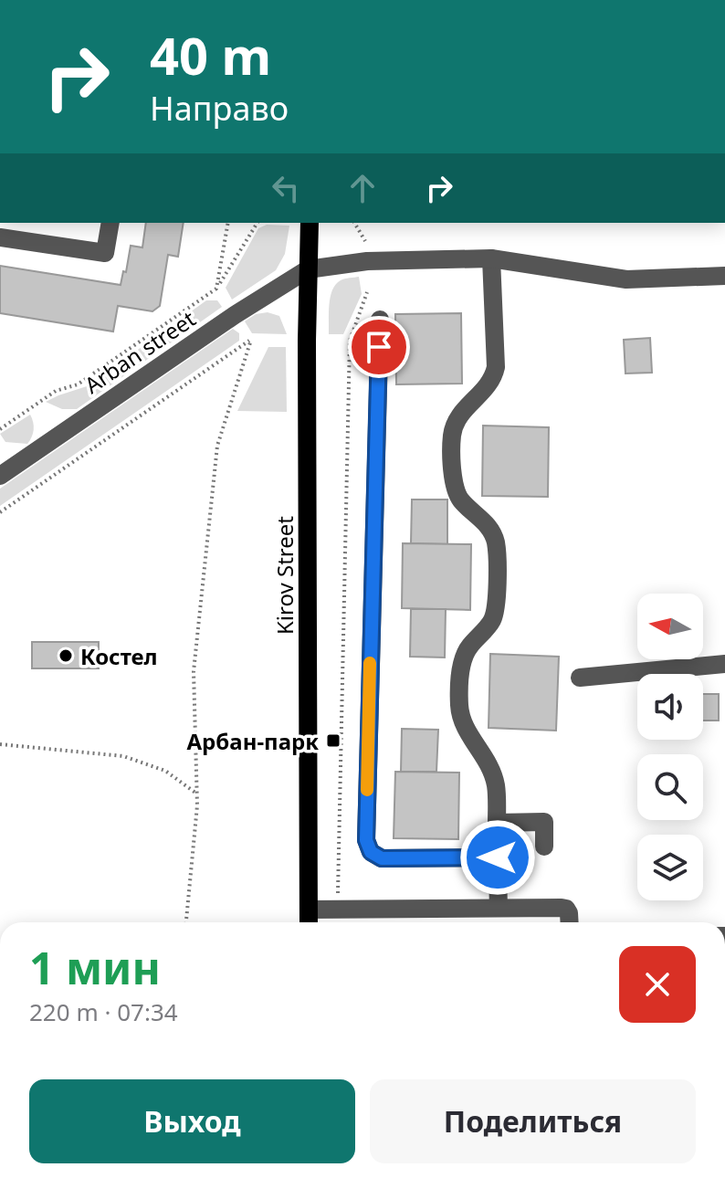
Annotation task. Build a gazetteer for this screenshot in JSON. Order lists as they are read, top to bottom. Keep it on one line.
{"streets":{"main road":["Kirov Street"],"street":["Arban street"]},"crossings":[["Arban street","Kirov Street"]],"places":{"other":["Костел"],"transit":["Арбан-парк"]},"north":"left","page":{"turn":["40 m","Направо"],"heading":["1 мин","220 m · 07:34"],"buttons":["Выход","Поделиться"]}}
